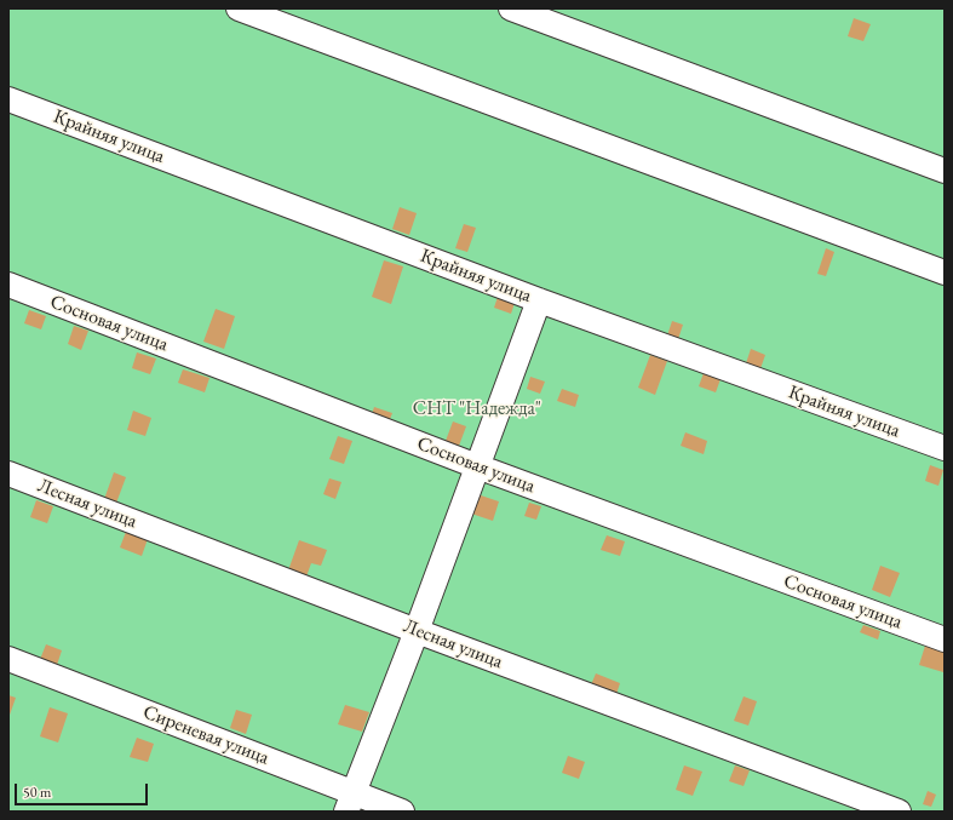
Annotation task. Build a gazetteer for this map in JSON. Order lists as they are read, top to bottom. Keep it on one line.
{"streets":{"street":["Крайняя улица","Сосновая улица","Лесная улица","Сиреневая улица"]},"parks":["СНТ \"Надежда\""],"scale_bar":"50 m"}
